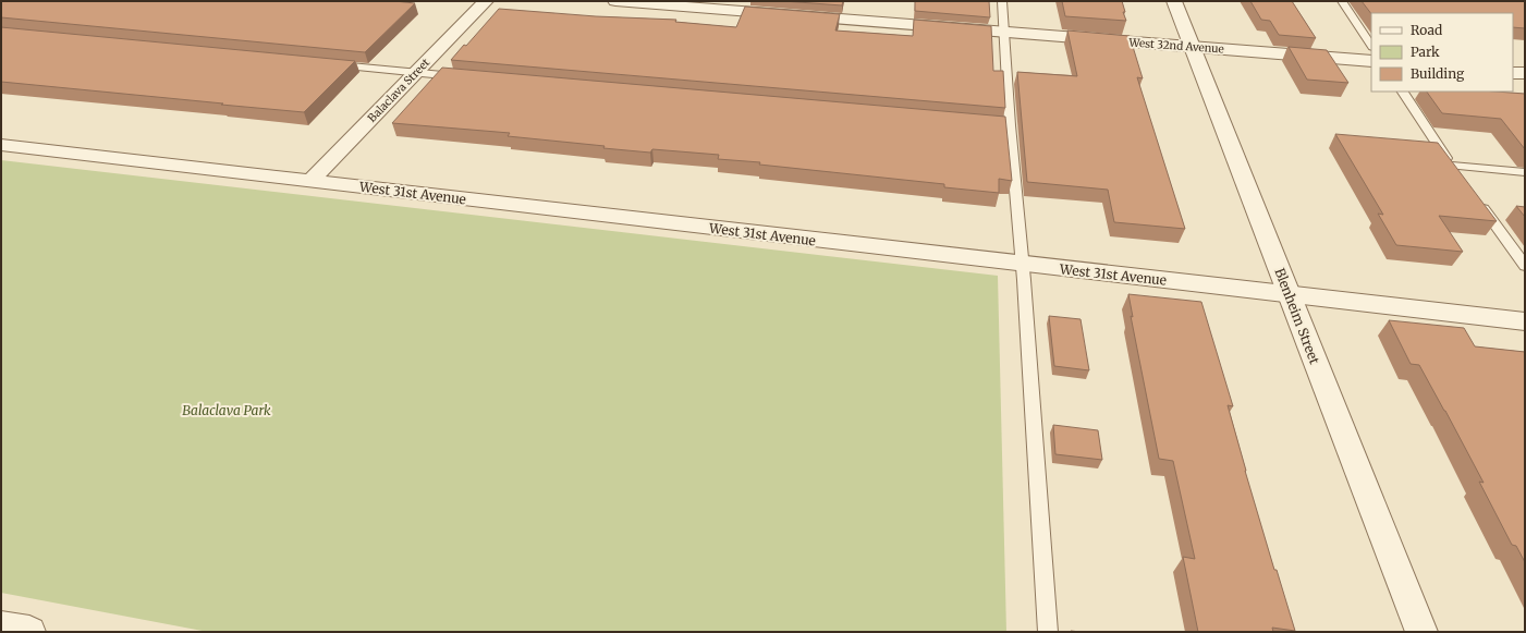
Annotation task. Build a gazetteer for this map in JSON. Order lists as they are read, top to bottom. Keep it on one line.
{"streets":{"street":["West 32nd Avenue","Balaclava Street","West 31st Avenue","Blenheim Street"]},"crossings":[["West 32nd Avenue","Blenheim Street"],["Balaclava Street","West 31st Avenue"],["West 31st Avenue","Blenheim Street"]],"parks":["Balaclava Park"],"legend":["Road","Park","Building"]}
